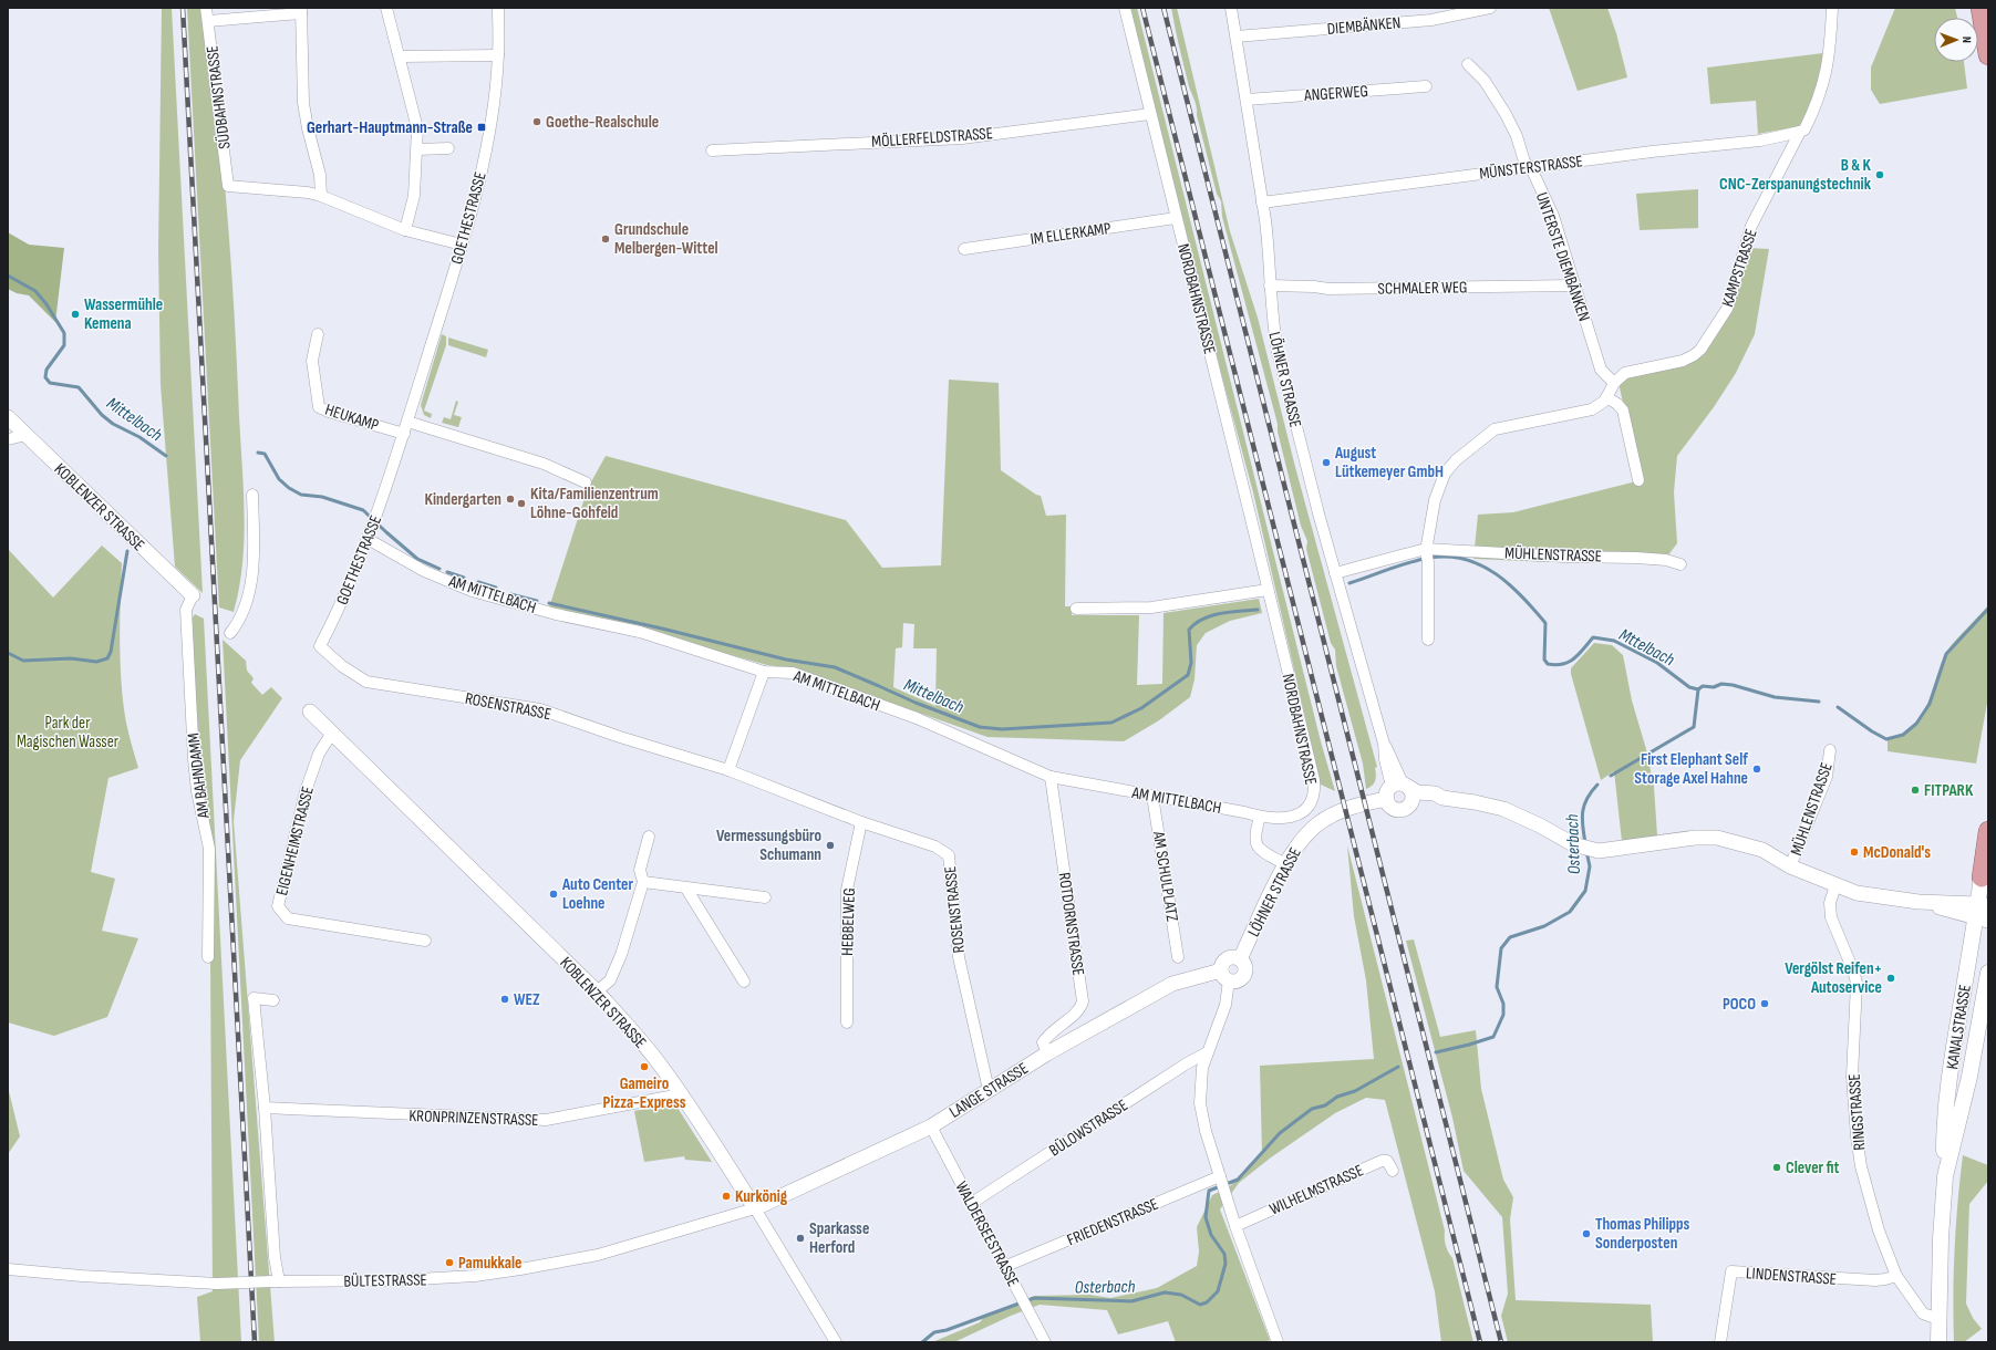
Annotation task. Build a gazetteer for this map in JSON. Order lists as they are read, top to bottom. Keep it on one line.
{"streets":{"main road":["KANALSTRASSE"],"street":["DIEMBÄNKEN","ANGERWEG","SÜDBAHNSTRASSE","MÖLLERFELDSTRASSE","MÜNSTERSTRASSE","GOETHESTRASSE","IM ELLERKAMP","UNTERSTE DIEMBÄNKEN","KAMPSTRASSE","SCHMALER WEG","NORDBAHNSTRASSE","LÖHNER STRASSE","HEUKAMP","KOBLENZER STRASSE","MÜHLENSTRASSE","AM MITTELBACH","ROSENSTRASSE","AM BAHNDAMM","EIGENHEIMSTRASSE","AM SCHULPLATZ","HEBBELWEG","ROTDORNSTRASSE","LANGE STRASSE","RINGSTRASSE","KRONPRINZENSTRASSE","BÜLOWSTRASSE","WILHELMSTRASSE","FRIEDENSTRASSE","WALDERSEESTRASSE","LINDENSTRASSE","BÜLTESTRASSE"]},"crossings":[["DIEMBÄNKEN","LÖHNER STRASSE"],["ANGERWEG","LÖHNER STRASSE"],["MÖLLERFELDSTRASSE","NORDBAHNSTRASSE"],["MÜNSTERSTRASSE","UNTERSTE DIEMBÄNKEN"],["MÜNSTERSTRASSE","KAMPSTRASSE"],["MÜNSTERSTRASSE","LÖHNER STRASSE"],["GOETHESTRASSE","HEUKAMP"],["GOETHESTRASSE","AM MITTELBACH"],["GOETHESTRASSE","ROSENSTRASSE"],["IM ELLERKAMP","NORDBAHNSTRASSE"],["UNTERSTE DIEMBÄNKEN","KAMPSTRASSE"],["UNTERSTE DIEMBÄNKEN","SCHMALER WEG"],["KAMPSTRASSE","MÜHLENSTRASSE"],["SCHMALER WEG","LÖHNER STRASSE"],["NORDBAHNSTRASSE","AM MITTELBACH"],["LÖHNER STRASSE","MÜHLENSTRASSE"],["LÖHNER STRASSE","LANGE STRASSE"],["KOBLENZER STRASSE","AM BAHNDAMM"],["KOBLENZER STRASSE","EIGENHEIMSTRASSE"],["KOBLENZER STRASSE","LANGE STRASSE"],["KOBLENZER STRASSE","KRONPRINZENSTRASSE"],["KOBLENZER STRASSE","BÜLTESTRASSE"],["AM MITTELBACH","AM SCHULPLATZ"],["AM MITTELBACH","ROTDORNSTRASSE"],["ROSENSTRASSE","HEBBELWEG"],["ROSENSTRASSE","LANGE STRASSE"],["ROTDORNSTRASSE","LANGE STRASSE"],["KANALSTRASSE","RINGSTRASSE"],["LANGE STRASSE","WALDERSEESTRASSE"],["LANGE STRASSE","BÜLTESTRASSE"],["RINGSTRASSE","LINDENSTRASSE"],["BÜLOWSTRASSE","WALDERSEESTRASSE"],["FRIEDENSTRASSE","WALDERSEESTRASSE"]],"water":["Mittelbach","Mttelbach","Osterbach"],"parks":["Park der Magischen Wasser"],"places":{"other":["Goethe-Realschule","B & K CNC-Zerspanungstechnik","Grundschule Melbergen-Wittel","Wassermühle Kemena","August Lütkemeyer GmbH","Kindergarten","Kita/Familienzentrum Löhne-Gohfeld","First Elephant Self Storage Axel Hahne","FITPARK","Vermessungsbüro Schumann","McDonald's","Auto Center Loehne","Vergölst Reifen+ Autoservice","WEZ","POCO","Gameiro Pizza-Express","Clever fit","Kurkönig","Thomas Philipps Sonderposten","Sparkasse Herford","Pamukkale"],"transit":["Gerhart-Hauptmann-Straße"]},"north":"right"}
